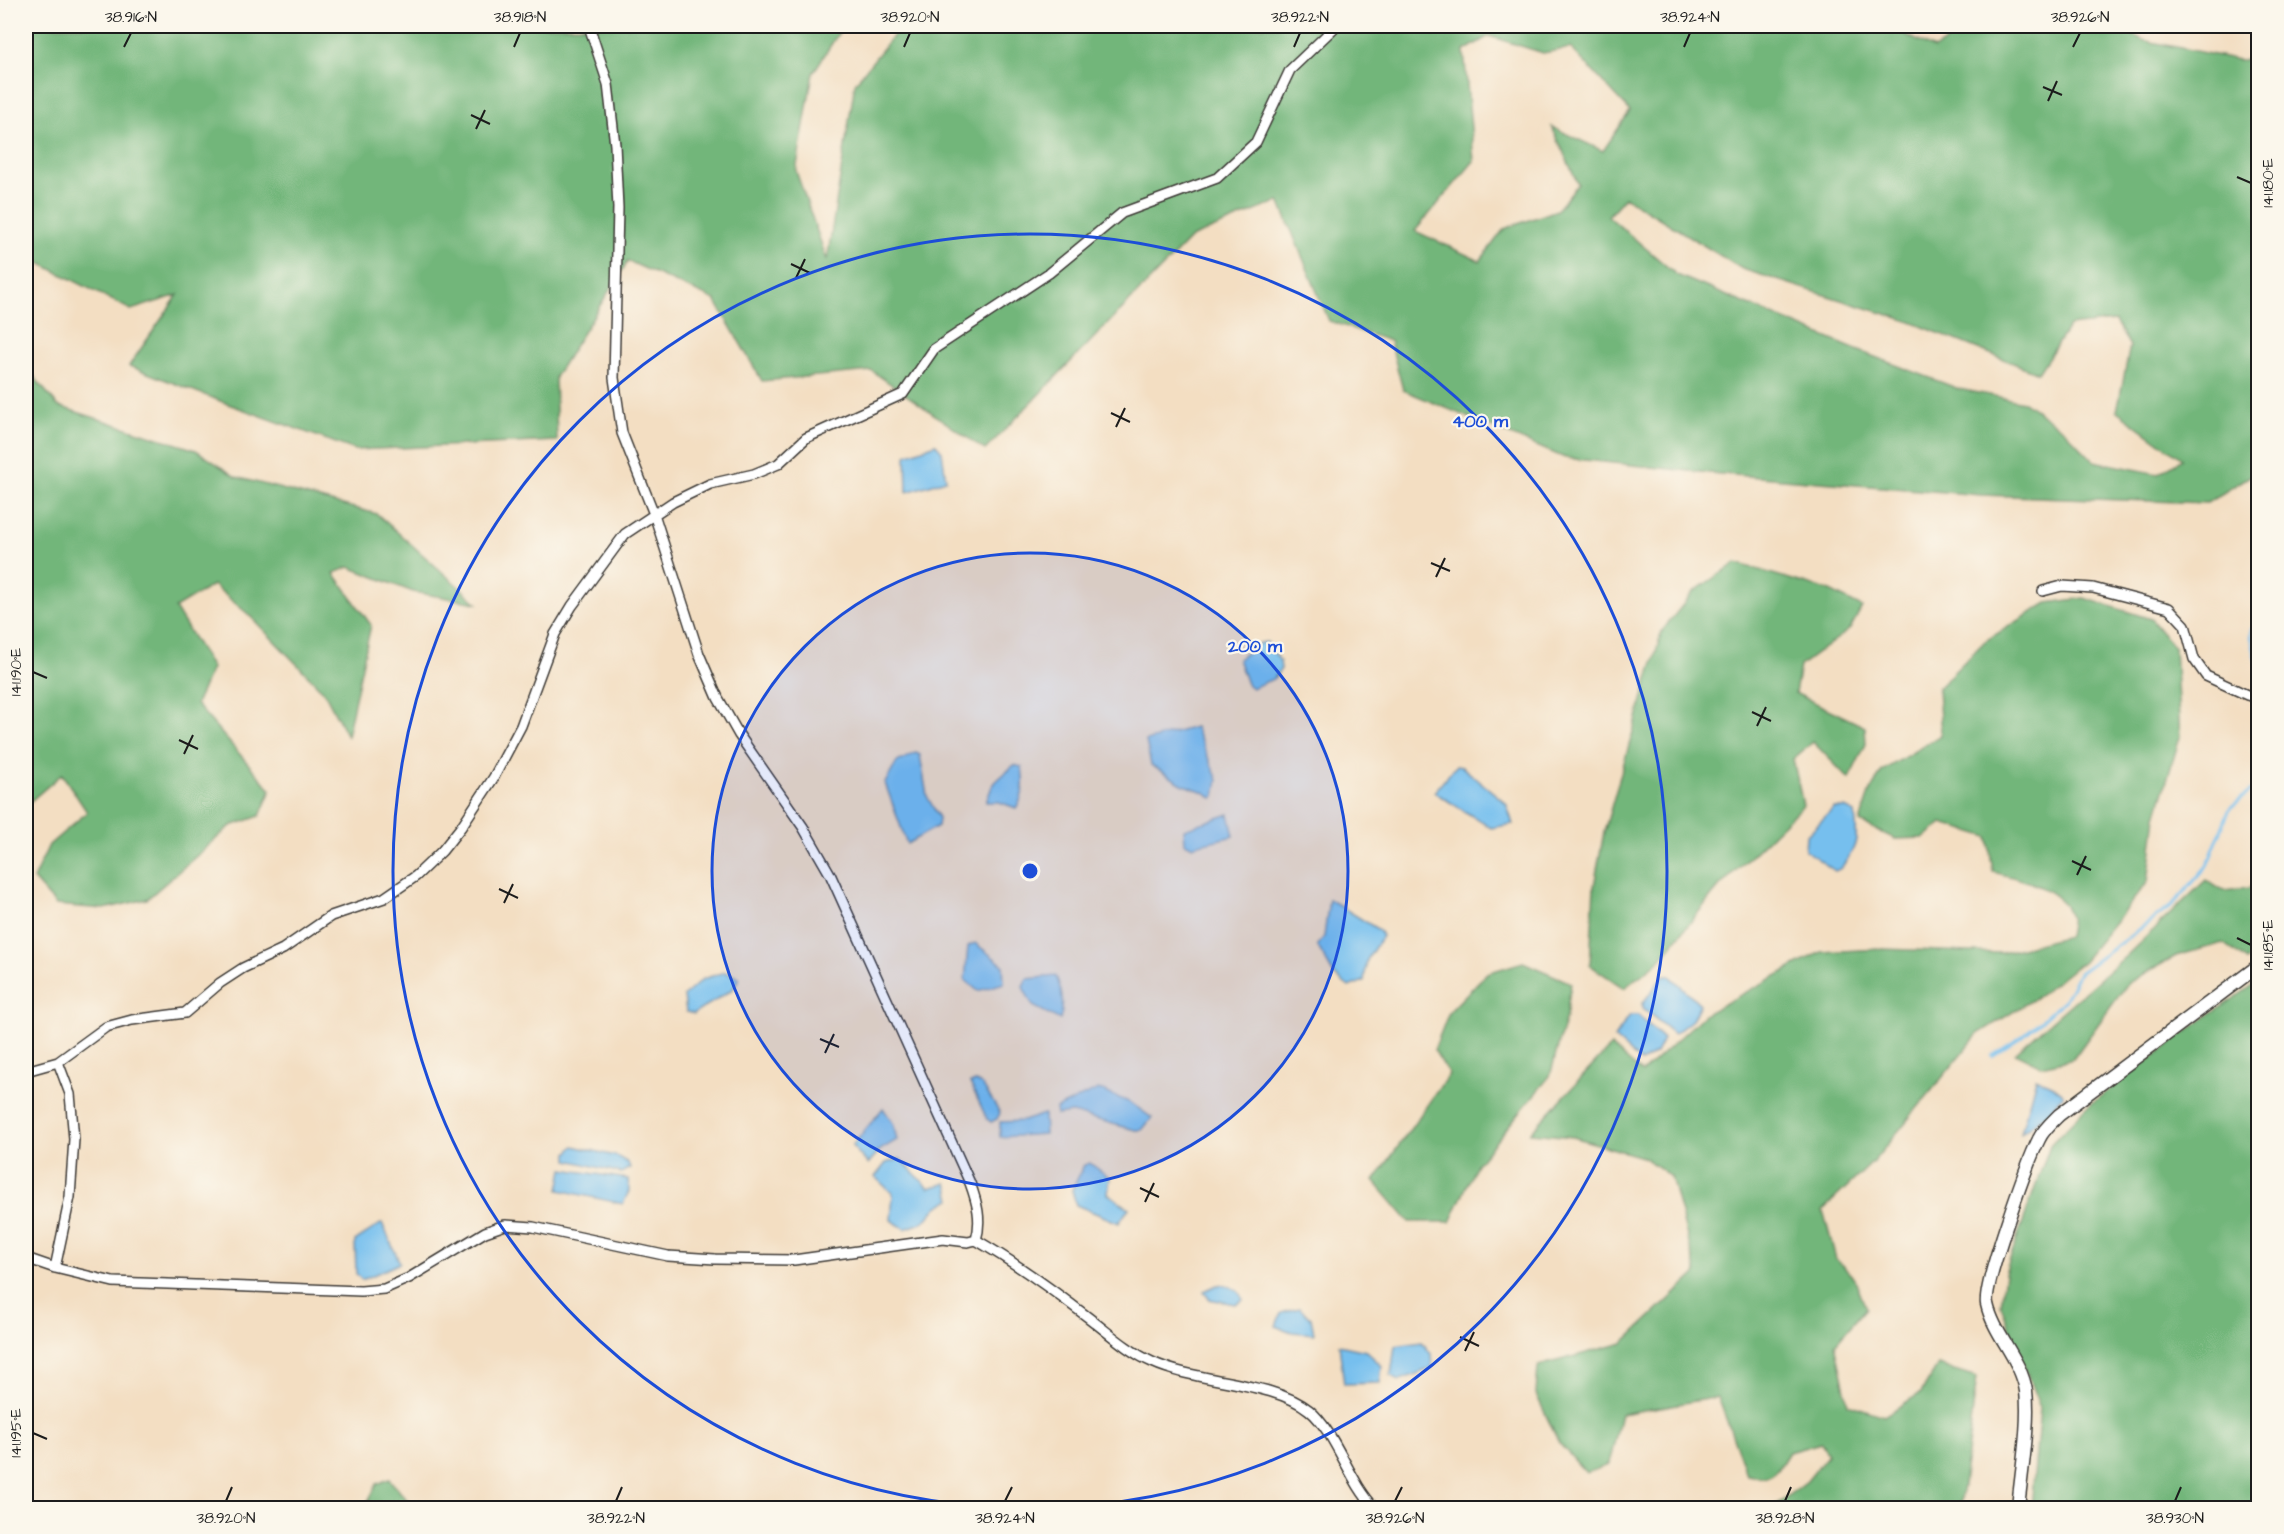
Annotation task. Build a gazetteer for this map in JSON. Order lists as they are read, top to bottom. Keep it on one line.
{"coordinates":["38.916°N","38.918°N","38.920°N","38.922°N","38.924°N","38.926°N","141.180°E","141.190°E","141.185°E","141.195°E","38.928°N","38.930°N"],"rings":["400 m","200 m"]}
